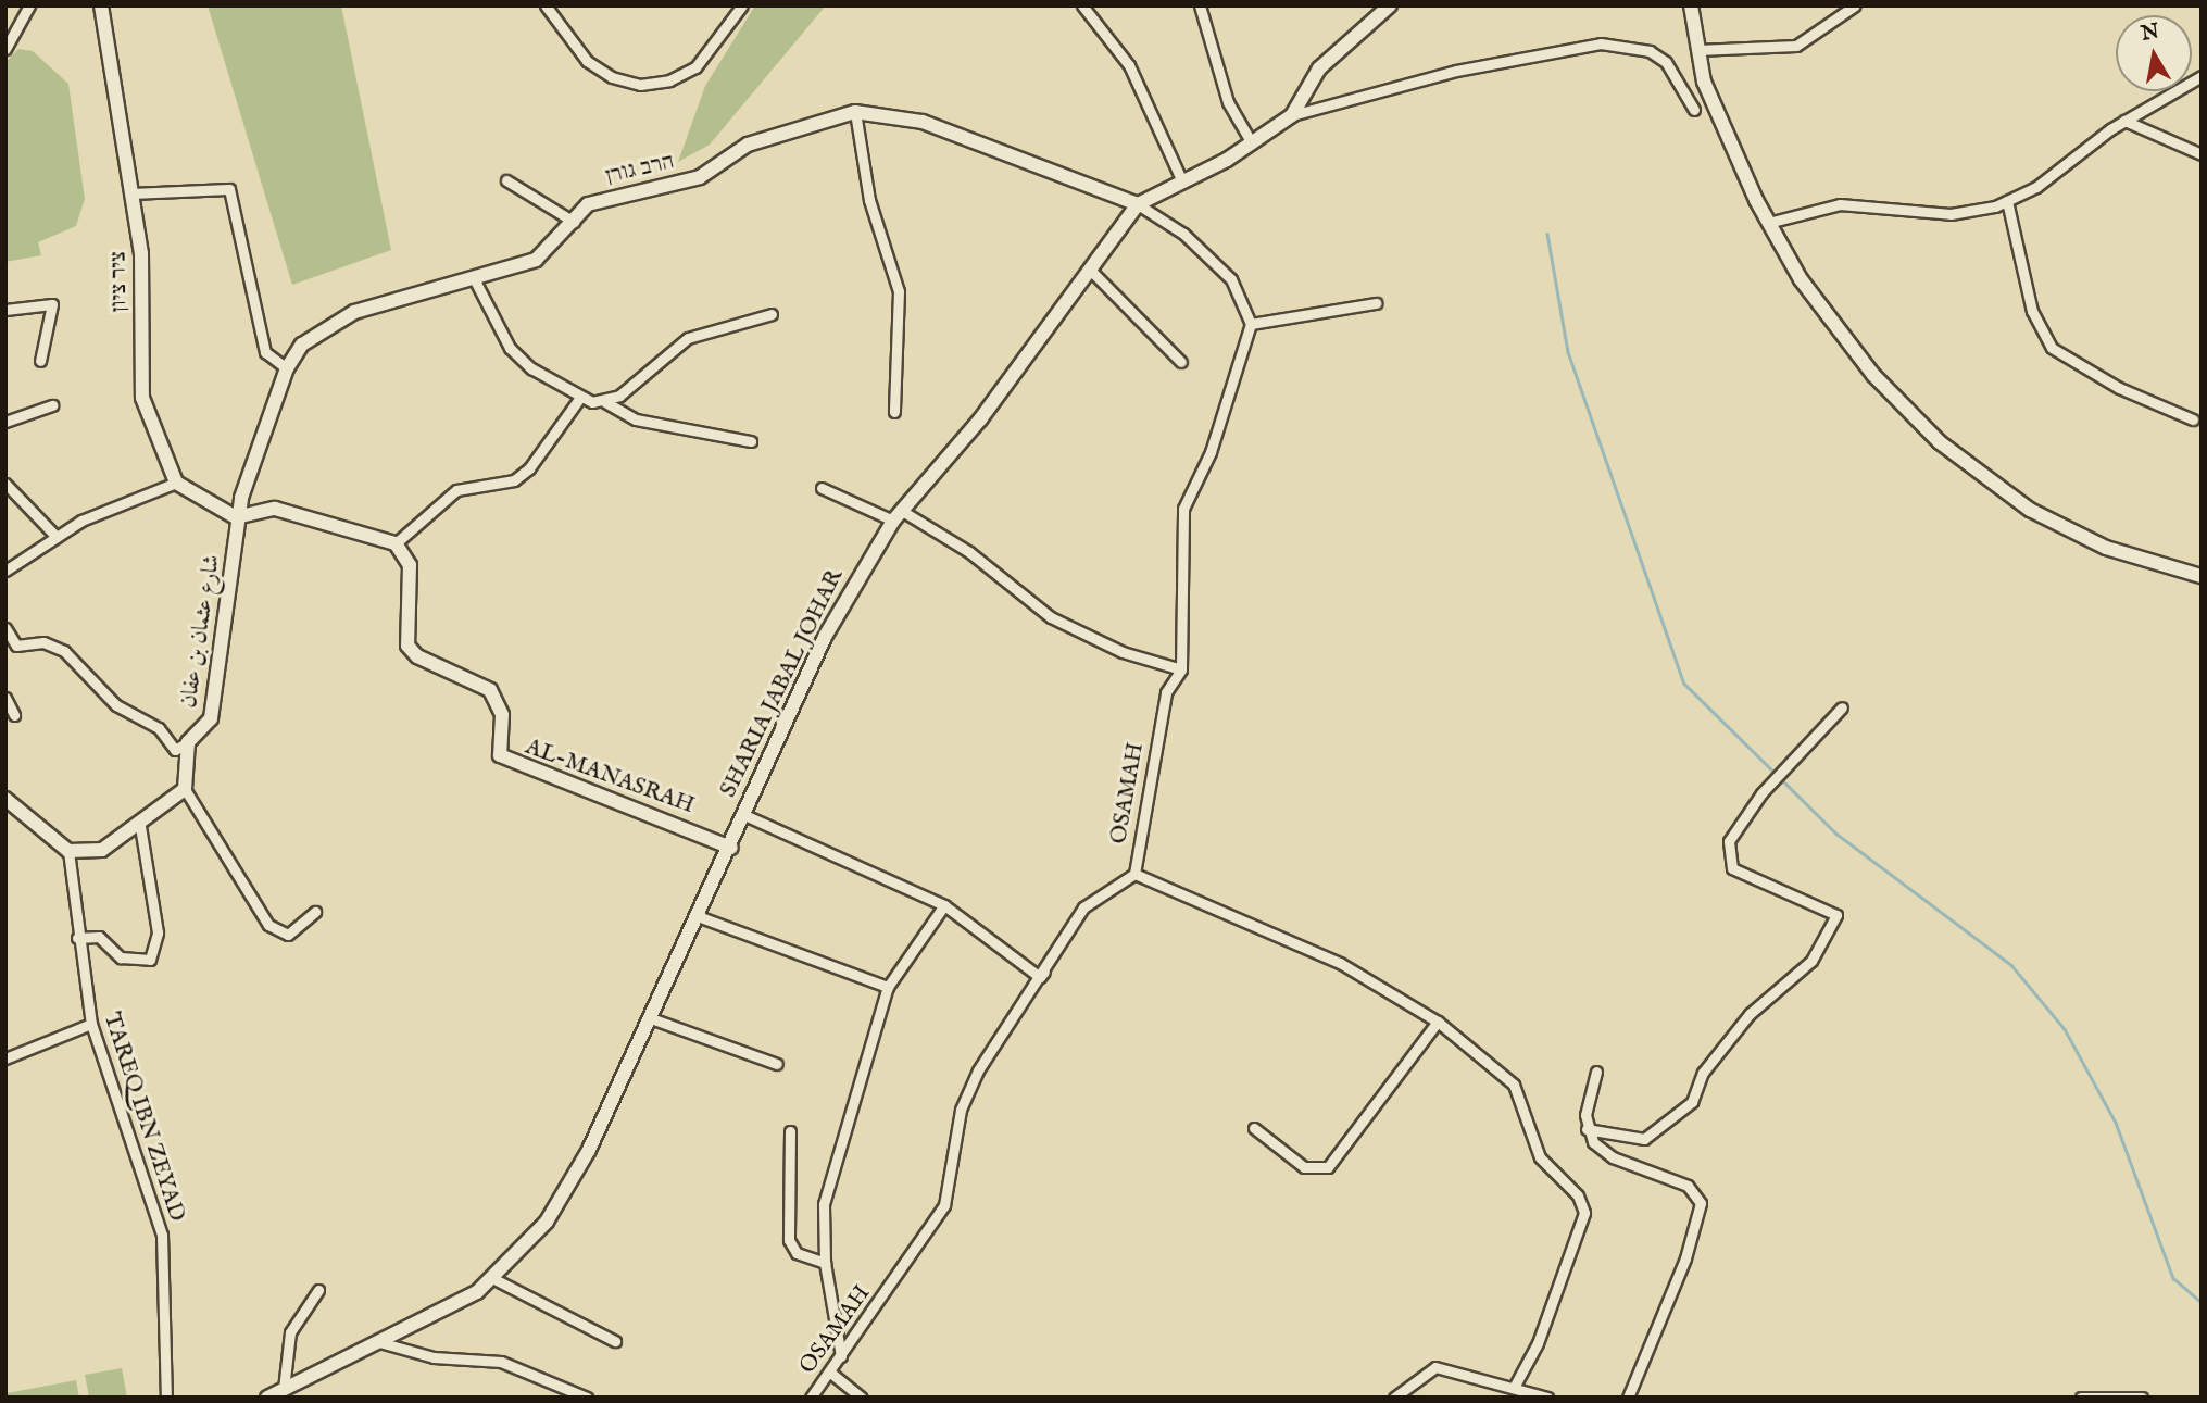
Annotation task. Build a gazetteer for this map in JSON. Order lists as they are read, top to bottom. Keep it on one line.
{"streets":{"street":["הרב גורן","ציר ציון","شارع عثمان بن عفان","SHARIA JABAL JOHAR","AL-MANASRAH","OSAMAH","TAREQ IBN ZEYAD"]},"crossings":[["הרב גורן","شارع عثمان بن عفان"],["הרב גורן","SHARIA JABAL JOHAR"],["SHARIA JABAL JOHAR","AL-MANASRAH"]],"north":"top"}
